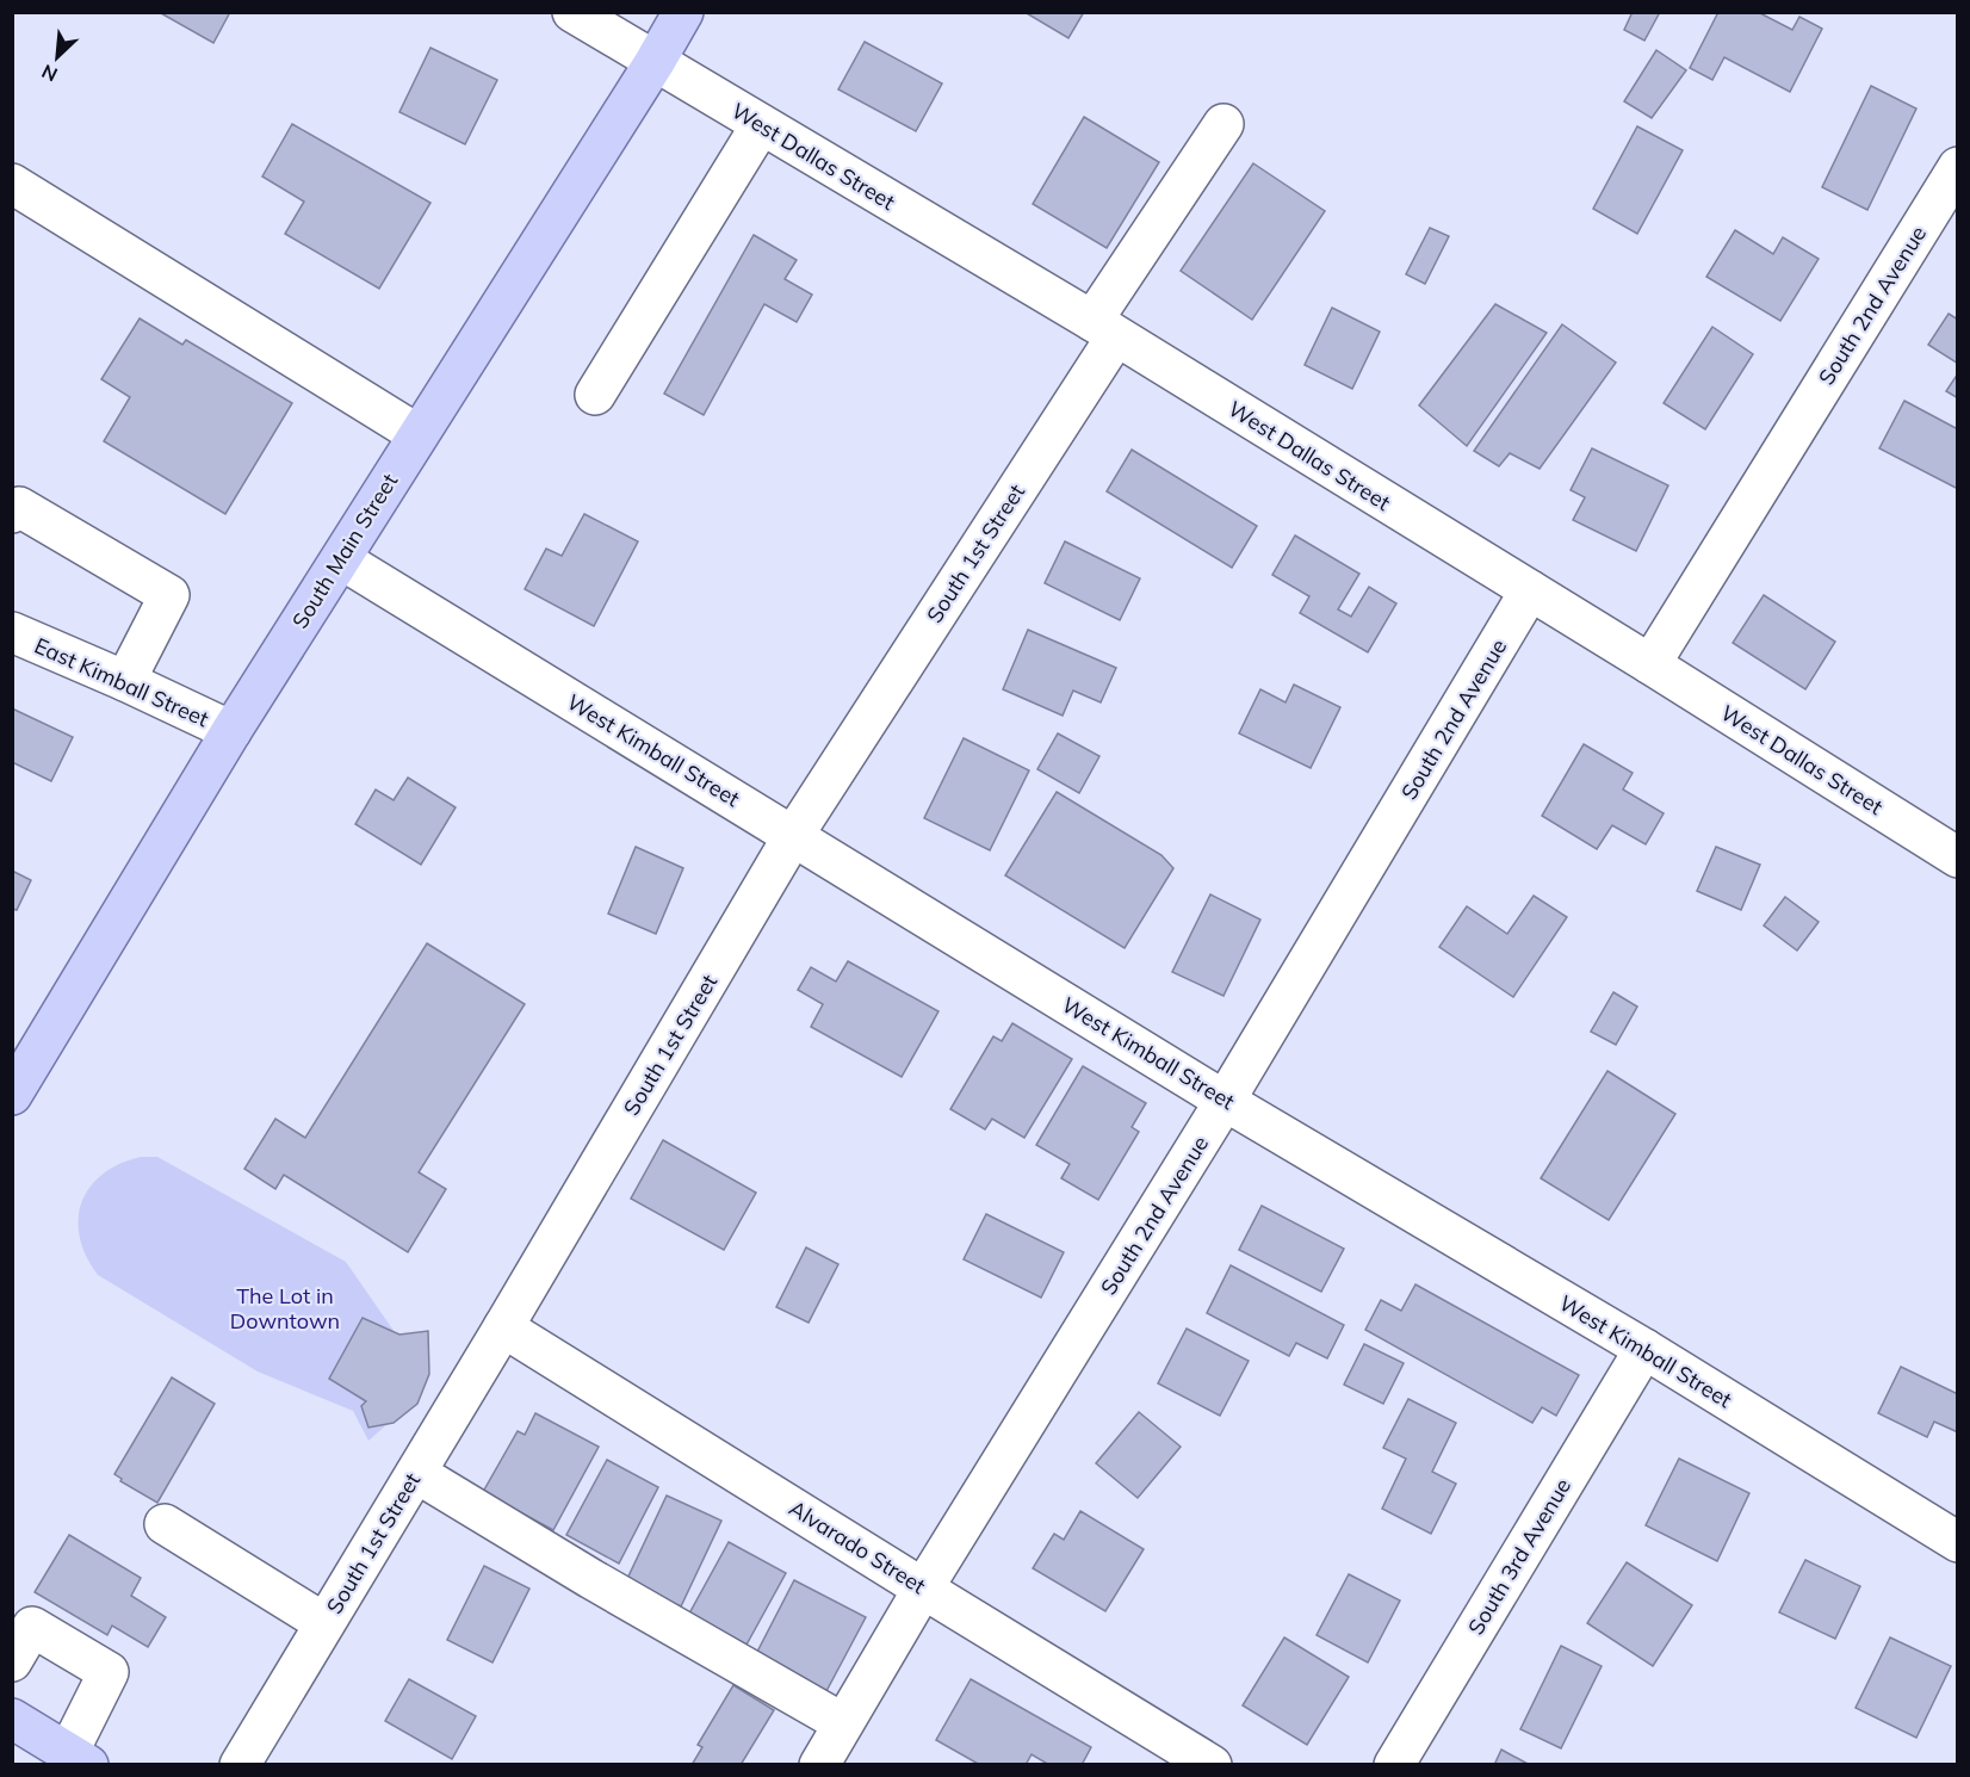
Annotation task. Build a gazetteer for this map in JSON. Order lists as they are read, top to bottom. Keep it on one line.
{"streets":{"main road":["South Main Street"],"street":["West Dallas Street","South 2nd Avenue","South 1st Street","East Kimball Street","West Kimball Street","Alvarado Street","South 3rd Avenue"]},"crossings":[["West Dallas Street","South 2nd Avenue"],["West Dallas Street","South Main Street"],["West Dallas Street","South 1st Street"],["South 2nd Avenue","West Kimball Street"],["South 2nd Avenue","Alvarado Street"],["South Main Street","East Kimball Street"],["South Main Street","West Kimball Street"],["South 1st Street","West Kimball Street"],["South 1st Street","Alvarado Street"],["West Kimball Street","South 3rd Avenue"]],"parks":["The Lot in Downtown"],"north":"bottom left"}
